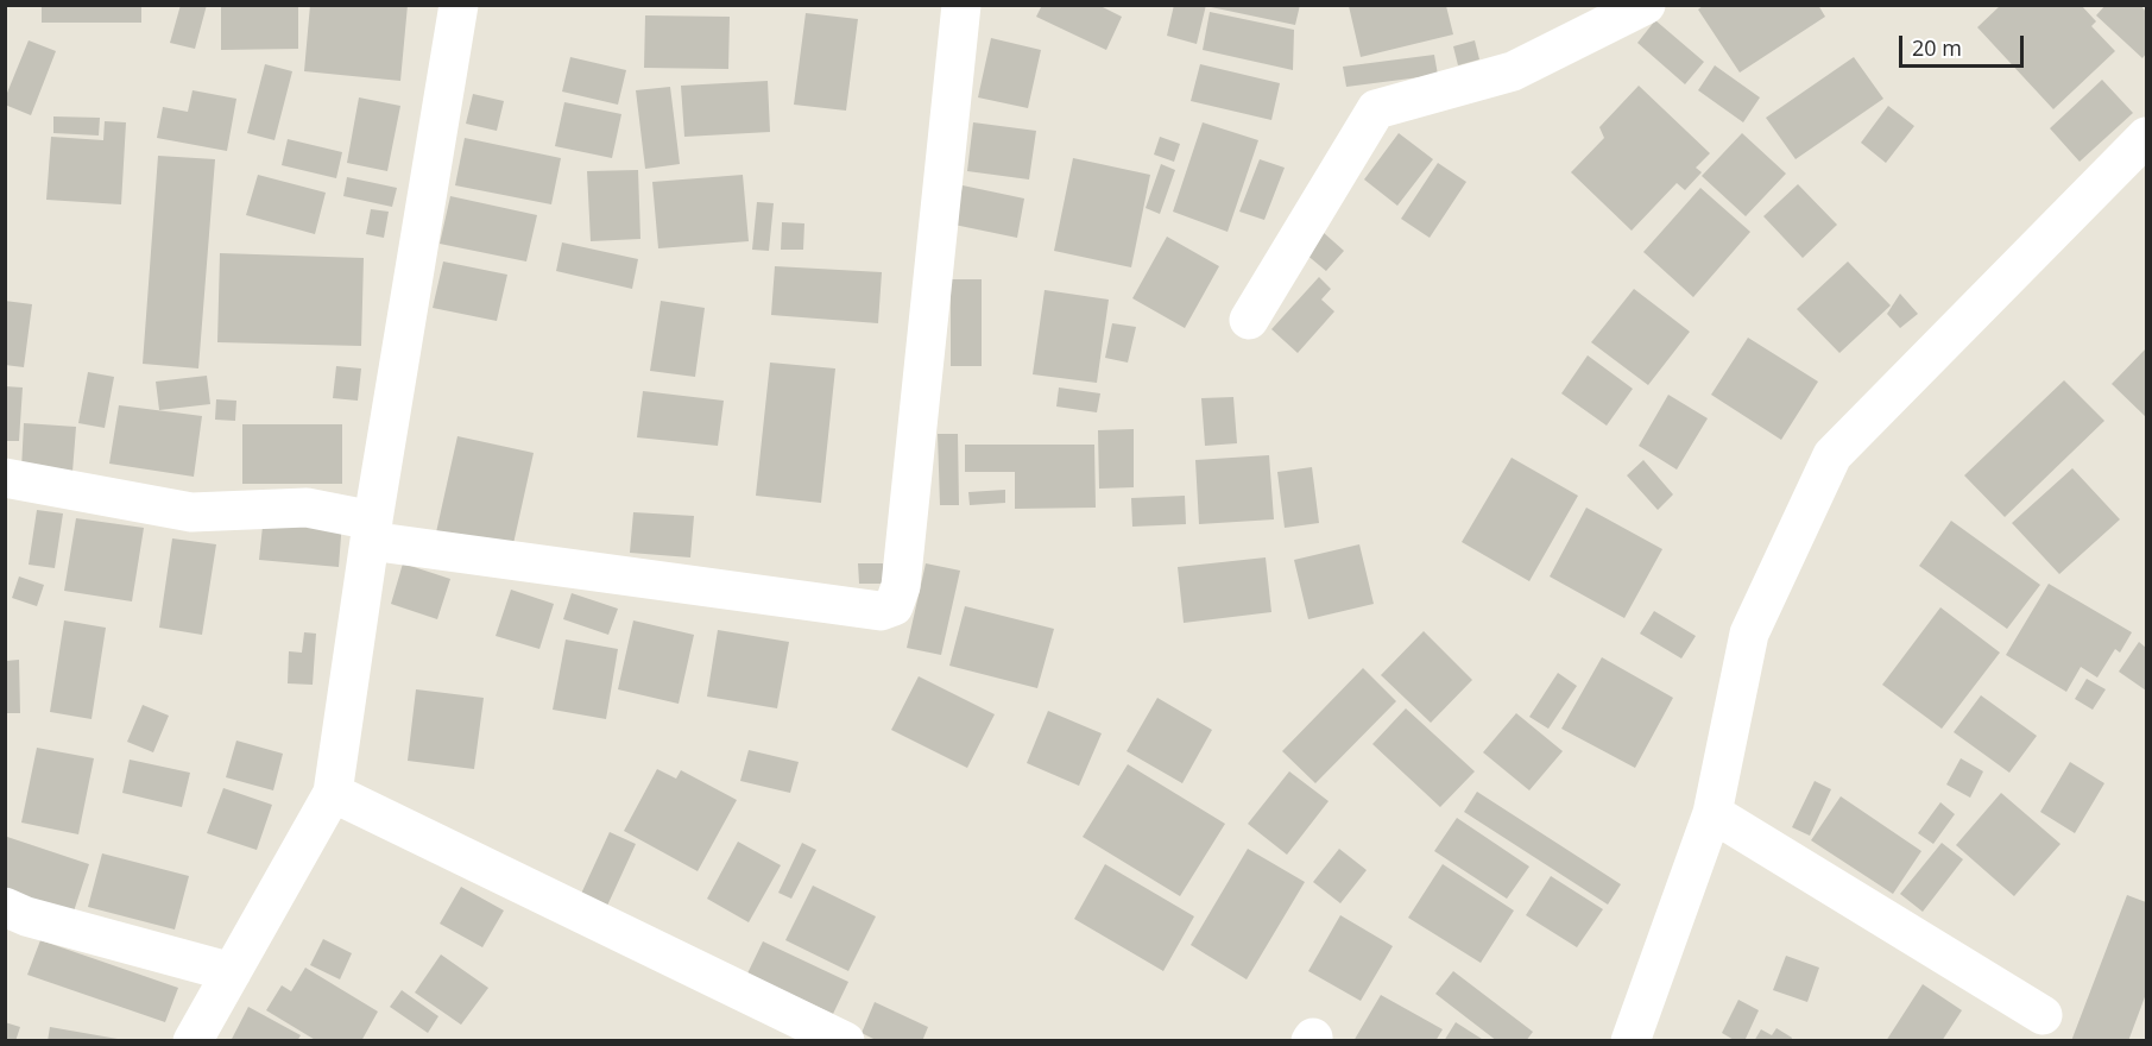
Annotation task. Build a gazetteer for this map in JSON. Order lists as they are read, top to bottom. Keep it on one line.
{"scale_bar":"20 m"}
